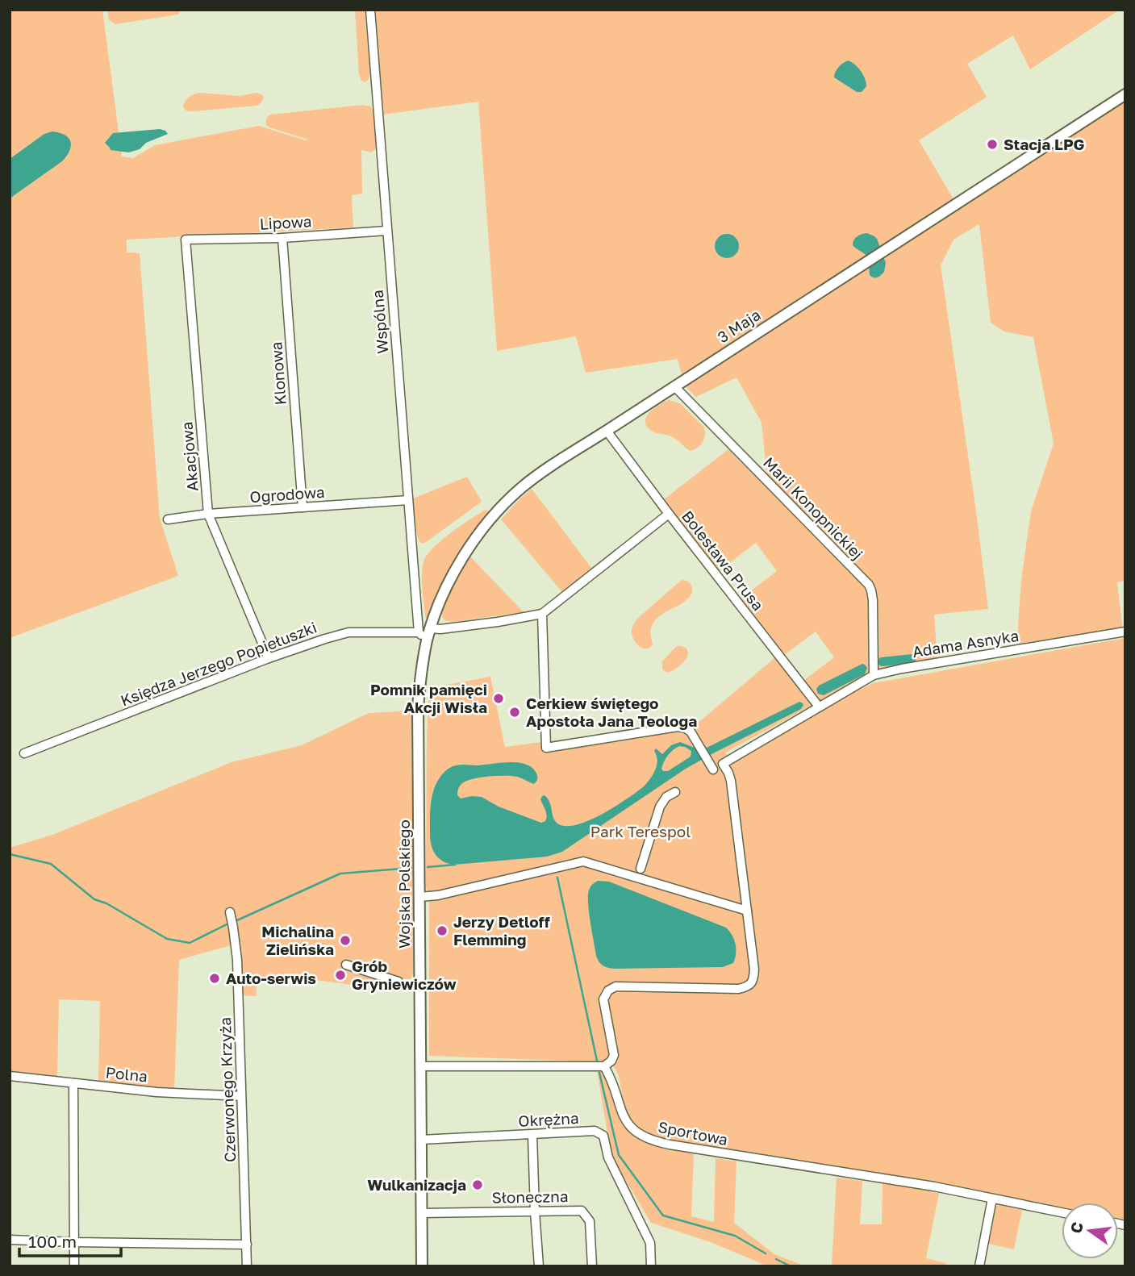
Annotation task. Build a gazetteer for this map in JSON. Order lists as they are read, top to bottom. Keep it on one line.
{"streets":{"street":["Lipowa","Wspólna","3 Maja","Klonowa","Akacjowa","Ogrodowa","Marii Konopnickiej","Bolesława Prusa","Adama Asnyka","Księdza Jerzego Popiełuszki","Wojska Polskiego","Polna","Czerwonego Krzyża","Okrężna","Sportowa","Słoneczna"]},"crossings":[["Lipowa","Wspólna"],["Lipowa","Klonowa"],["Lipowa","Akacjowa"],["Wspólna","3 Maja"],["Wspólna","Ogrodowa"],["Wspólna","Księdza Jerzego Popiełuszki"],["Wspólna","Wojska Polskiego"],["3 Maja","Marii Konopnickiej"],["3 Maja","Bolesława Prusa"],["3 Maja","Księdza Jerzego Popiełuszki"],["3 Maja","Wojska Polskiego"],["Klonowa","Ogrodowa"],["Akacjowa","Ogrodowa"],["Akacjowa","Księdza Jerzego Popiełuszki"],["Marii Konopnickiej","Adama Asnyka"],["Bolesława Prusa","Adama Asnyka"],["Bolesława Prusa","Księdza Jerzego Popiełuszki"],["Księdza Jerzego Popiełuszki","Wojska Polskiego"],["Wojska Polskiego","Okrężna"],["Wojska Polskiego","Słoneczna"],["Polna","Czerwonego Krzyża"]],"parks":["Park Terespol"],"places":["Stacja LPG","Pomnik pamięci Akcji Wisła","Cerkiew świętego Apostoła Jana Teologa","Jerzy Detloff Flemming","Michalina Zielińska","Grób Gryniewiczów","Auto-serwis","Wulkanizacja"],"scale_bar":"100 m","north":"left"}
